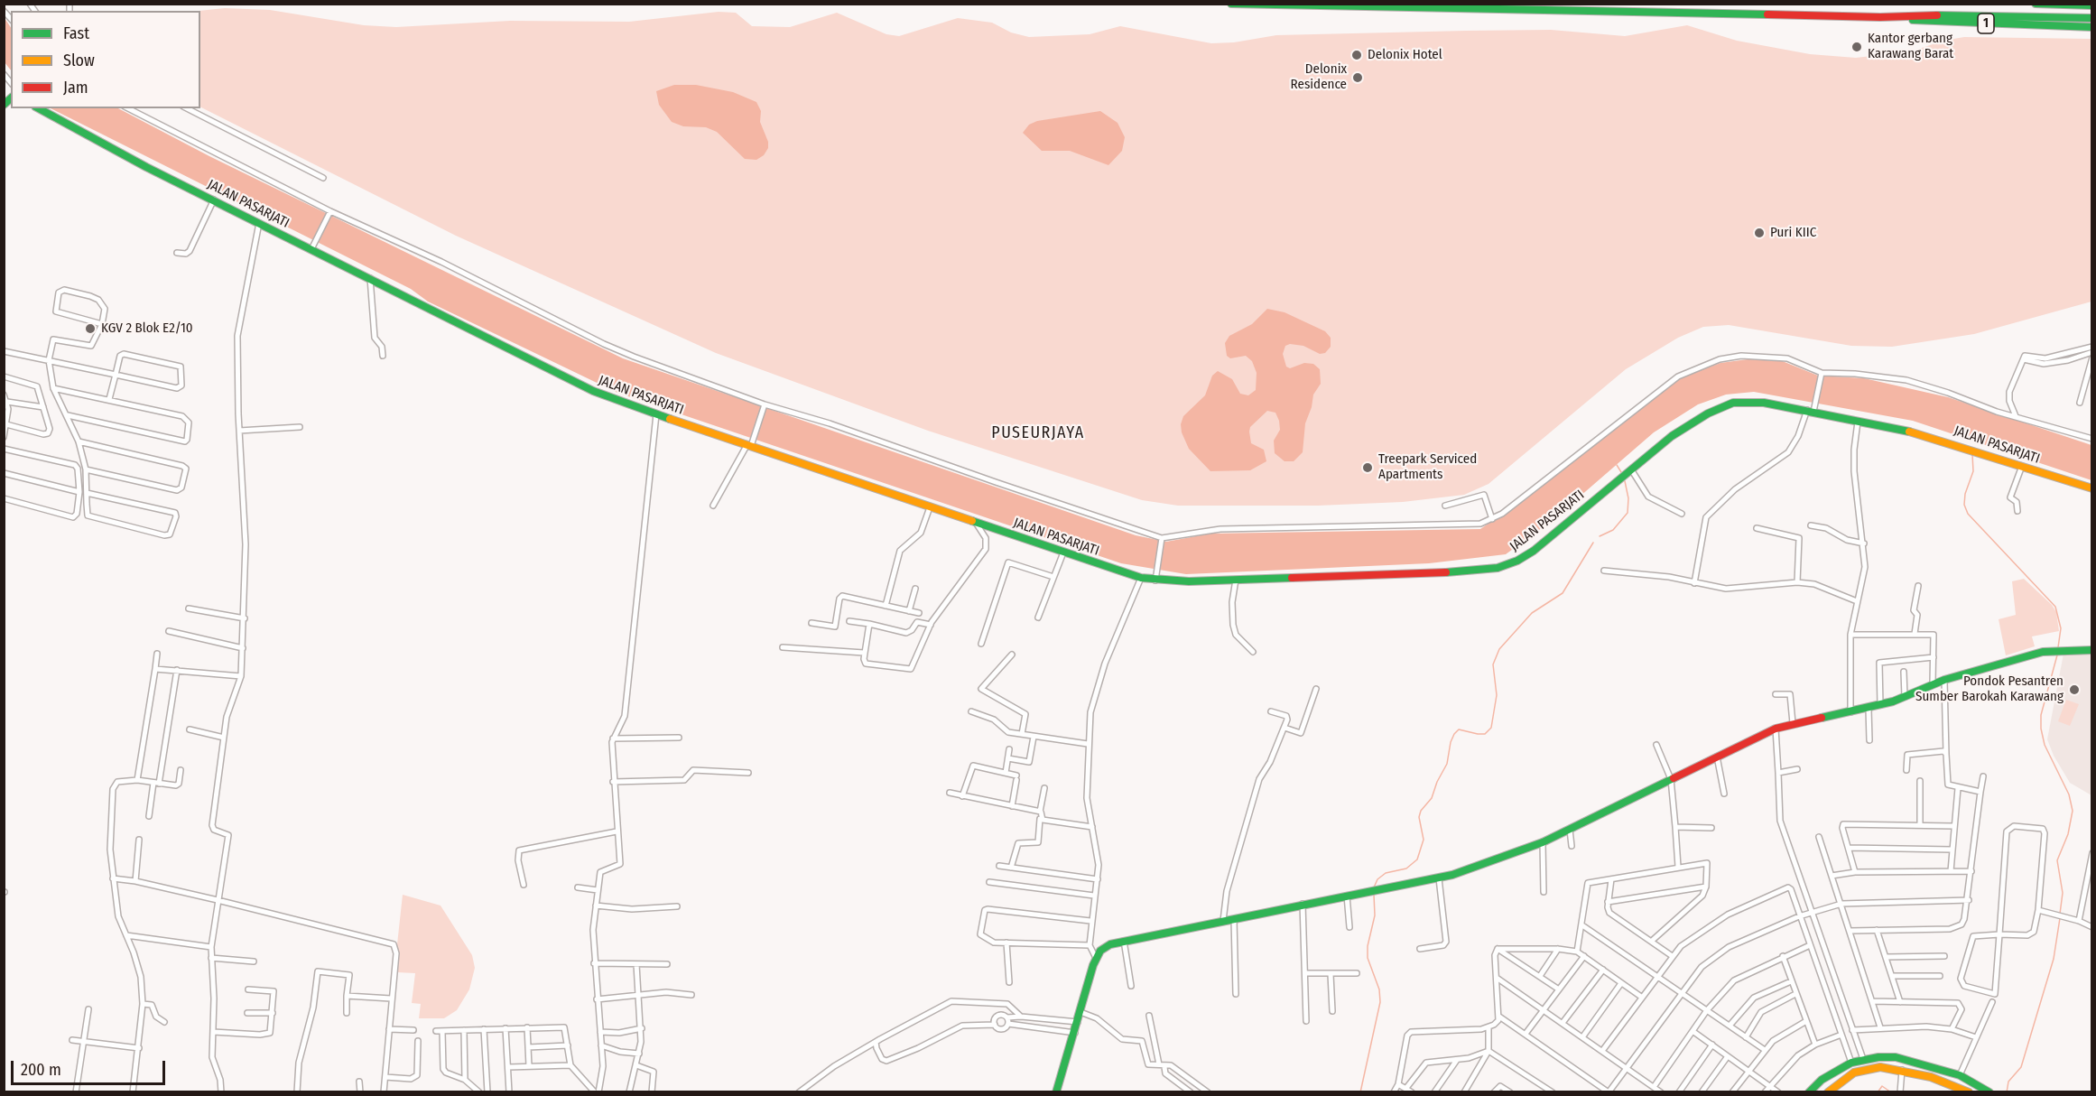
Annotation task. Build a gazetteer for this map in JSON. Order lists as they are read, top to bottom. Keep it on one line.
{"streets":{"main road":["1","JALAN PASARJATI"]},"districts":["PUSEURJAYA"],"places":["Kantor gerbang Karawang Barat","Delonix Hotel","Delonix Residence","Puri KIIC","KGV 2 Blok E2/10","Treepark Serviced Apartments","Pondok Pesantren Sumber Barokah Karawang"],"legend":["Fast","Slow","Jam"],"scale_bar":"200 m"}
